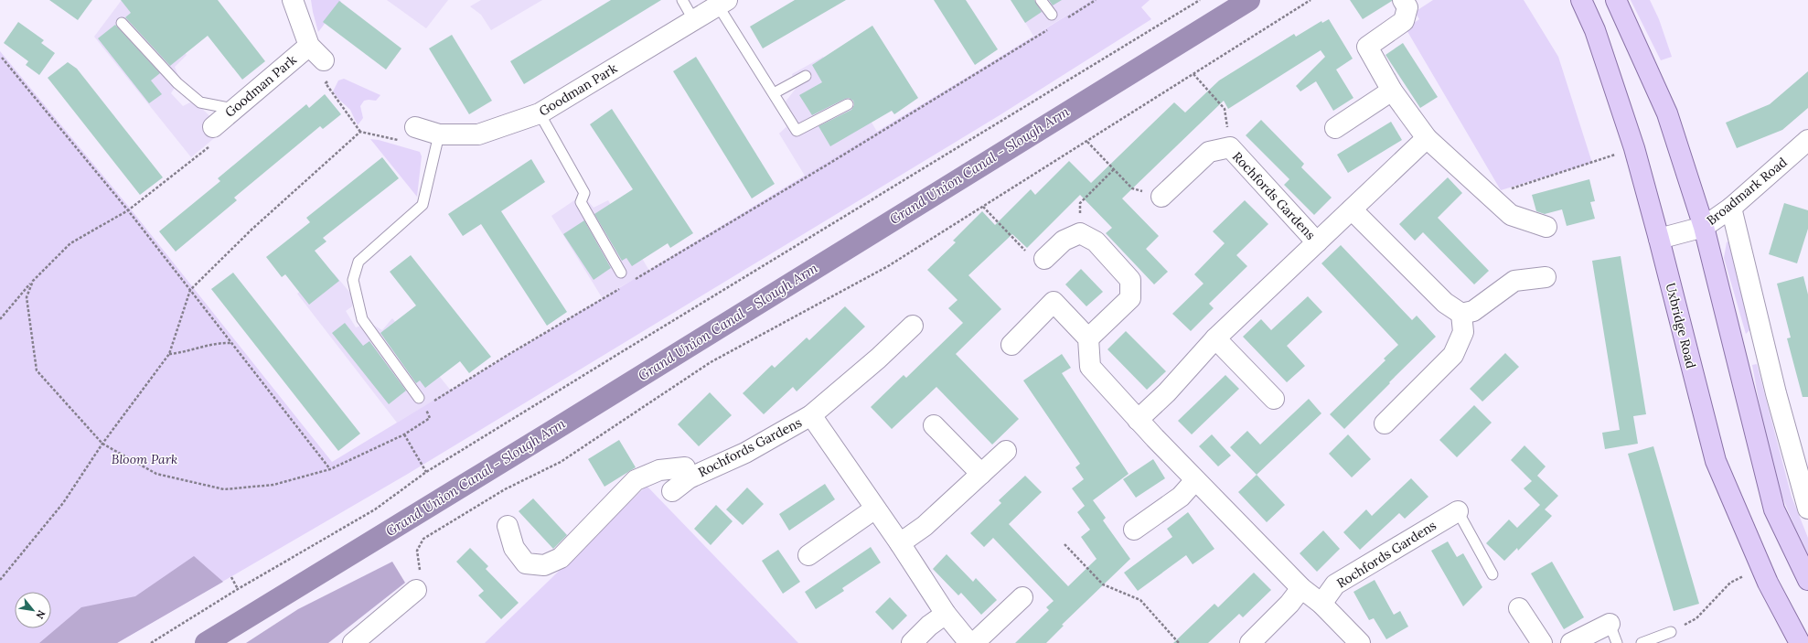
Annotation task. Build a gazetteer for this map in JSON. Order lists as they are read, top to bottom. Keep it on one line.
{"streets":{"main road":["Uxbridge Road"],"street":["Goodman Park","Broadmark Road","Rochfords Gardens"]},"crossings":[["Broadmark Road","Uxbridge Road"]],"water":["Grand Union Canal - Slough Arm"],"parks":["Bloom Park"],"north":"bottom right"}
